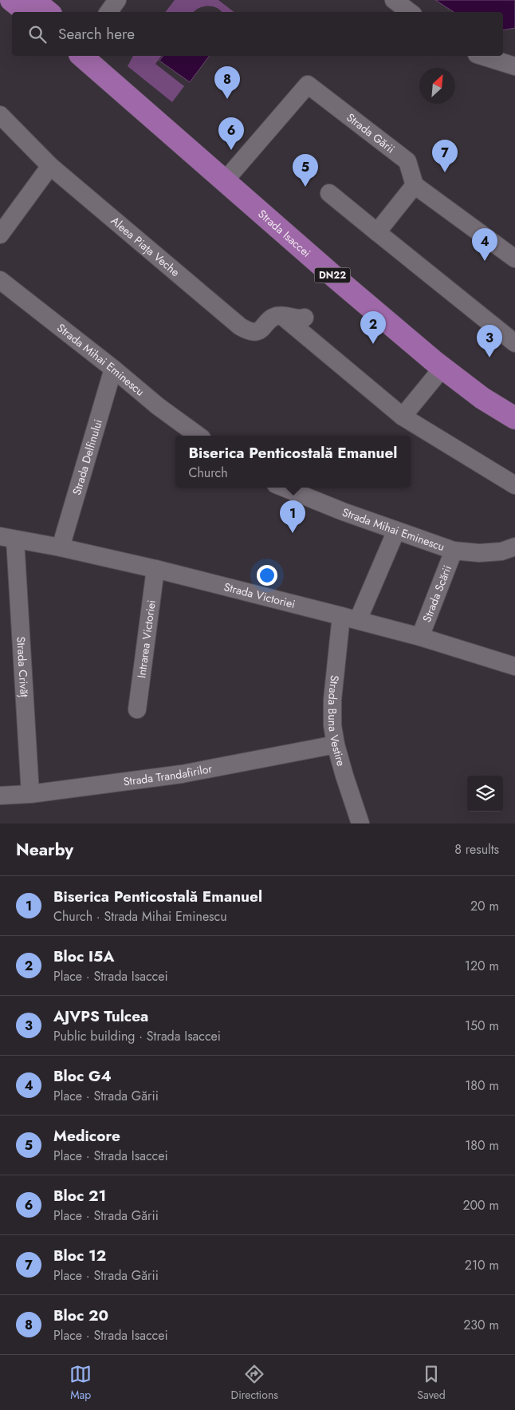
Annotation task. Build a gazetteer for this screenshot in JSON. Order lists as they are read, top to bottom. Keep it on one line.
{"streets":{"main road":["Strada Isaccei","DN22"],"street":["Strada Gării","Aleea Piața Veche","Strada Mihai Eminescu","Strada Delfinului","Strada Scării","Strada Victoriei","Intrarea Victoriei","Strada Crivăț","Strada Buna Vestire","Strada Trandafirilor"]},"crossings":[["Strada Gării","Strada Isaccei"],["Strada Mihai Eminescu","Strada Delfinului"],["Strada Mihai Eminescu","Strada Scării"],["Strada Mihai Eminescu","Strada Buna Vestire"],["Strada Delfinului","Strada Victoriei"],["Strada Scării","Strada Victoriei"],["Strada Victoriei","Intrarea Victoriei"],["Strada Victoriei","Strada Crivăț"],["Strada Victoriei","Strada Buna Vestire"],["Strada Crivăț","Strada Trandafirilor"],["Strada Buna Vestire","Strada Trandafirilor"]],"north":"top right","page":{"search":"Search here","pins":["8","6","7","5","4","2","3","1"],"popup":["Biserica Penticostală Emanuel","Church"],"heading":["Nearby","8 results"],"list":[{"mark":"1","name":"Biserica Penticostală Emanuel","note":"Church · Strada Mihai Eminescu","value":"20 m"},{"mark":"2","name":"Bloc I5A","note":"Place · Strada Isaccei","value":"120 m"},{"mark":"3","name":"AJVPS Tulcea","note":"Public building · Strada Isaccei","value":"150 m"},{"mark":"4","name":"Bloc G4","note":"Place · Strada Gării","value":"180 m"},{"mark":"5","name":"Medicore","note":"Place · Strada Isaccei","value":"180 m"},{"mark":"6","name":"Bloc 21","note":"Place · Strada Gării","value":"200 m"},{"mark":"7","name":"Bloc 12","note":"Place · Strada Gării","value":"210 m"},{"mark":"8","name":"Bloc 20","note":"Place · Strada Isaccei","value":"230 m"}],"nav":["Map","Directions","Saved"]}}
